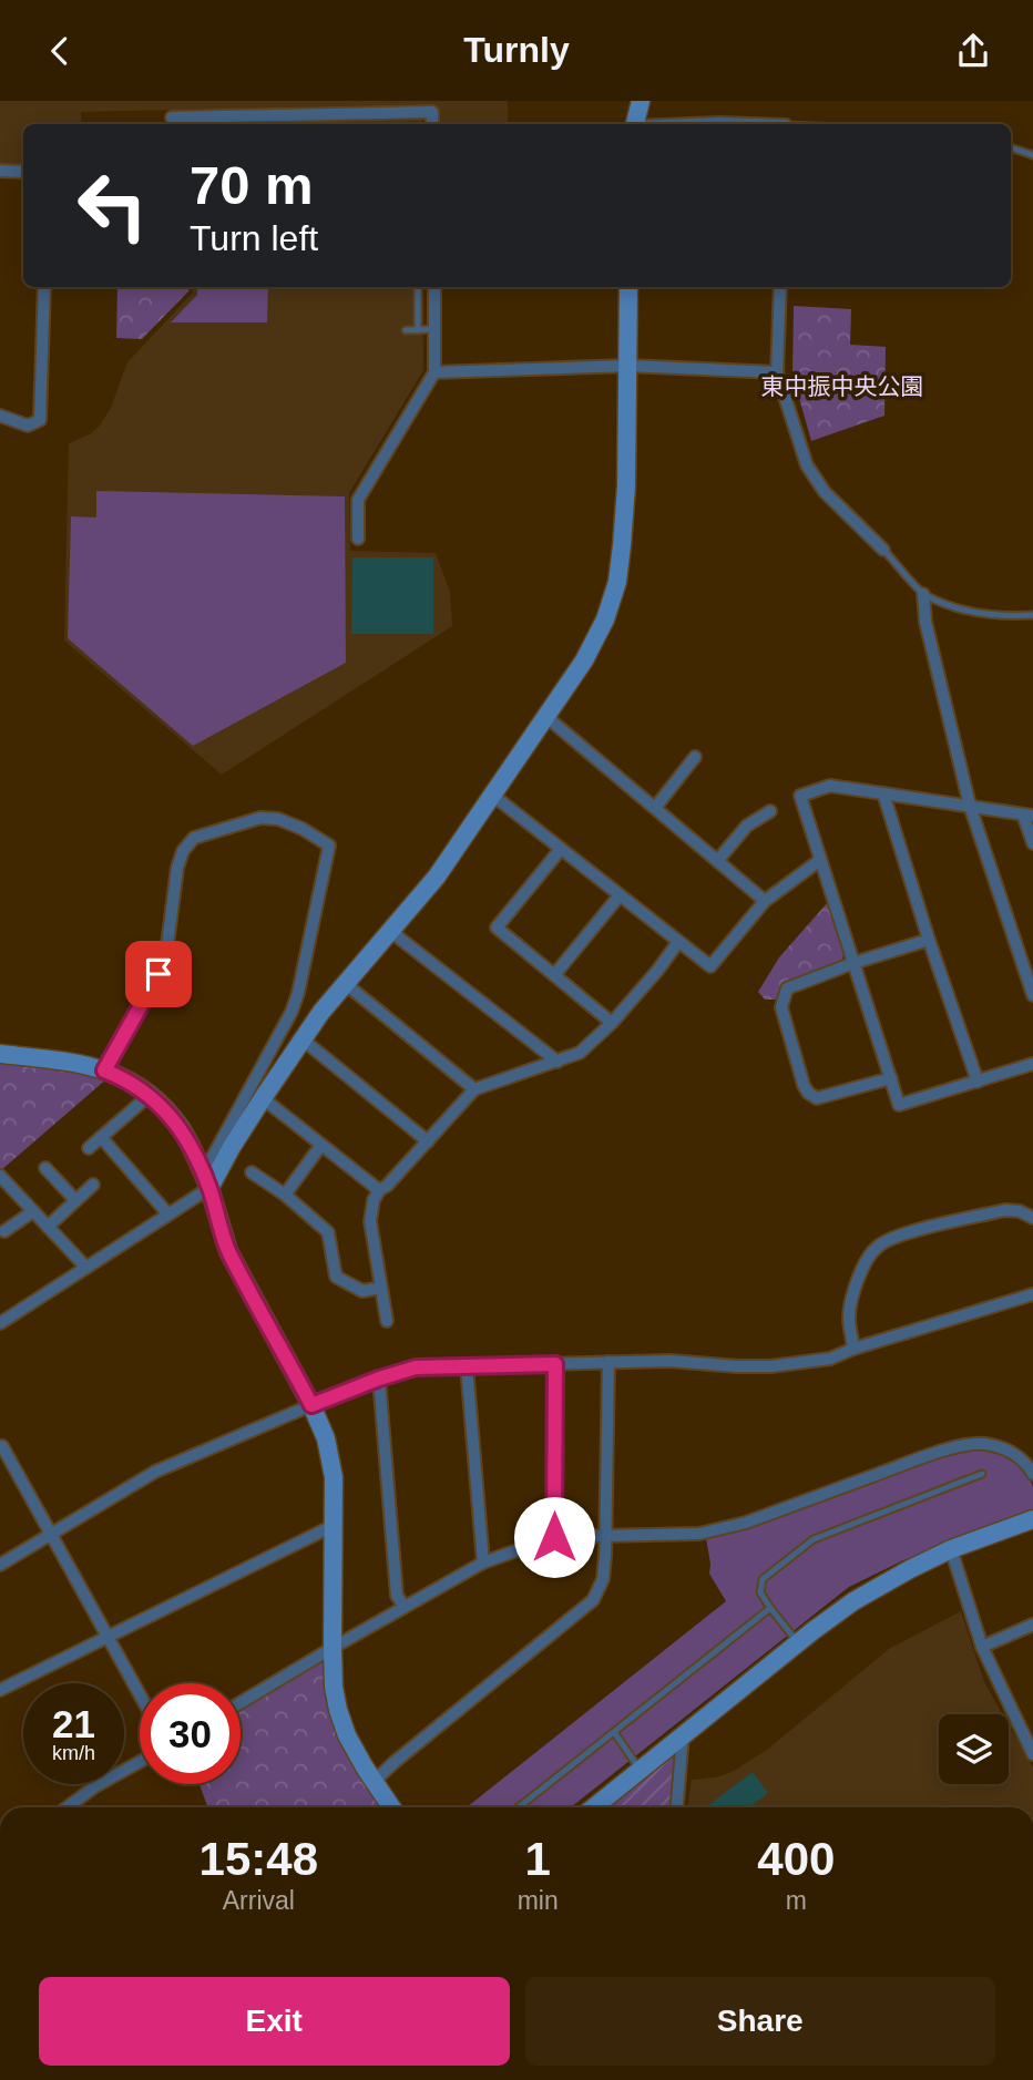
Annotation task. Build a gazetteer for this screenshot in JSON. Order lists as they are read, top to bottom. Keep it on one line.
{"parks":["東中振中央公園"],"page":{"header":"Turnly","turn":["70 m","Turn left"],"speed":"21 km/h","limit":"30","eta":["15:48","Arrival","1","min","400","m"],"buttons":["Exit","Share"]}}
